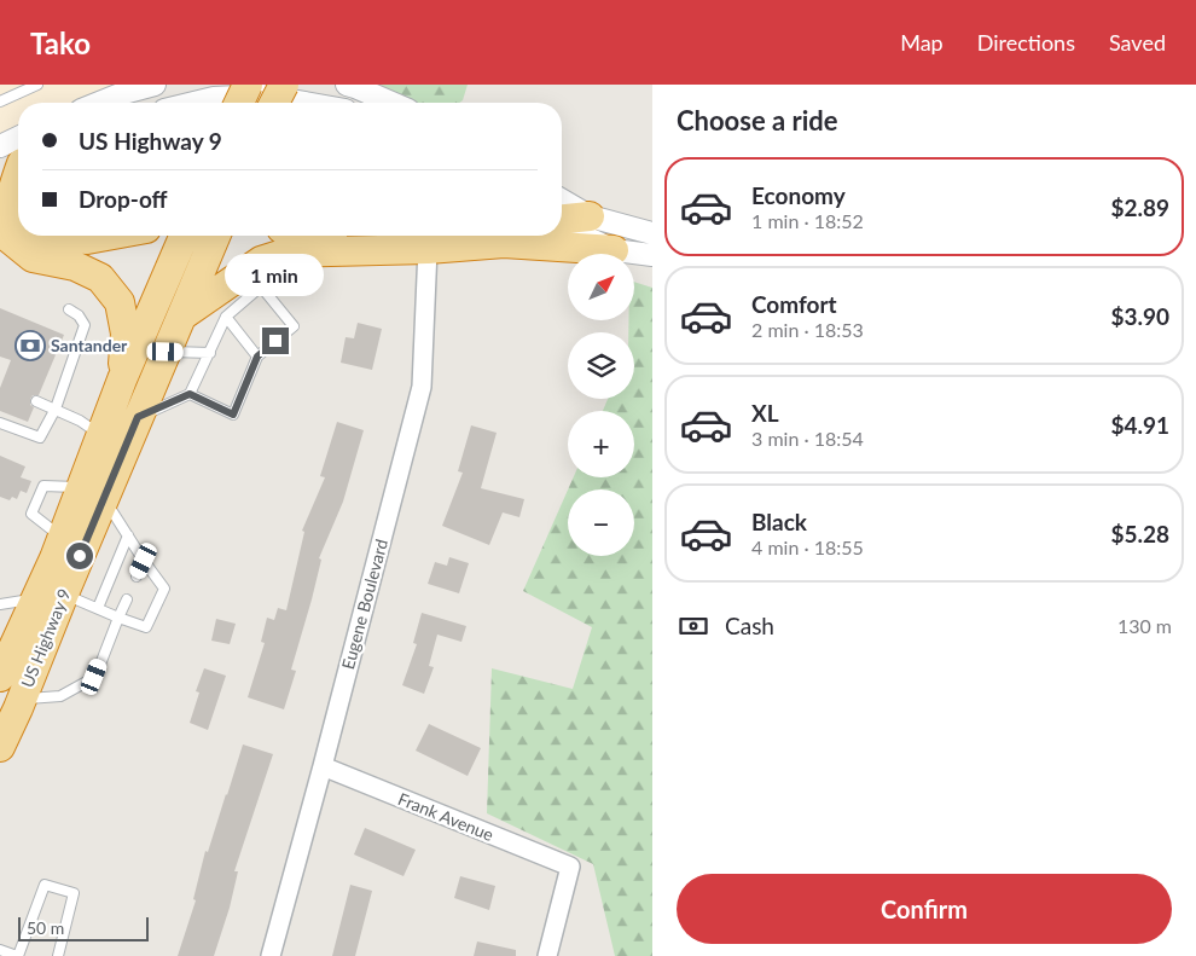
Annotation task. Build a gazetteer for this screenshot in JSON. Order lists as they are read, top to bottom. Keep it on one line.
{"streets":{"highway":["US Highway 9"],"street":["Eugene Boulevard","Frank Avenue"]},"crossings":[["Eugene Boulevard","Frank Avenue"]],"places":{"bank":["Santander"]},"scale_bar":"50 m","north":"top right","page":{"header":"Tako","nav":["Map","Directions","Saved"],"heading":"Choose a ride","banner":["US Highway 9","Drop-off"],"list":[{"name":"Economy","note":"1 min · 18:52","value":"$2.89"},{"name":"Comfort","note":"2 min · 18:53","value":"$3.90"},{"name":"XL","note":"3 min · 18:54","value":"$4.91"},{"name":"Black","note":"4 min · 18:55","value":"$5.28"}],"map_buttons":["+","−"],"bubble":"1 min","pay":["Cash","130 m"],"buttons":"Confirm","scale":"50 m"}}
